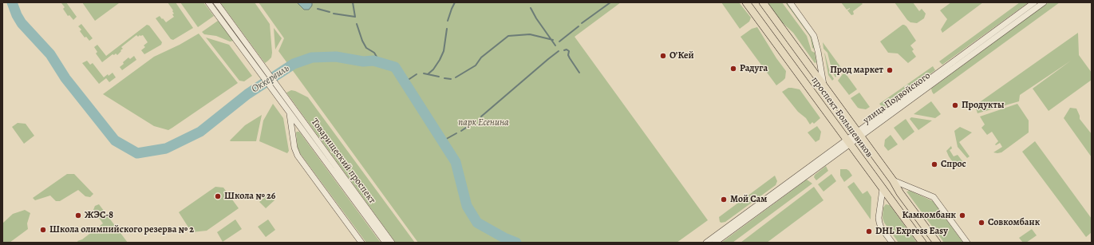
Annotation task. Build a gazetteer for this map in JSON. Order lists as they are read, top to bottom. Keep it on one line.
{"streets":{"main road":["проспект Большевиков"],"street":["улица Подвойского","Товарищеский проспект"]},"crossings":[["улица Подвойского","проспект Большевиков"]],"water":["Оккервиль"],"parks":["парк Есенина"],"places":["О’Кей","Радуга","Прод маркет","Продукты","Спрос","Школа № 26","Мой Сам","ЖЭС-8","Камкомбанк","Совкомбанк","Школа олимпийского резерва № 2","DHL Express Easy"]}
